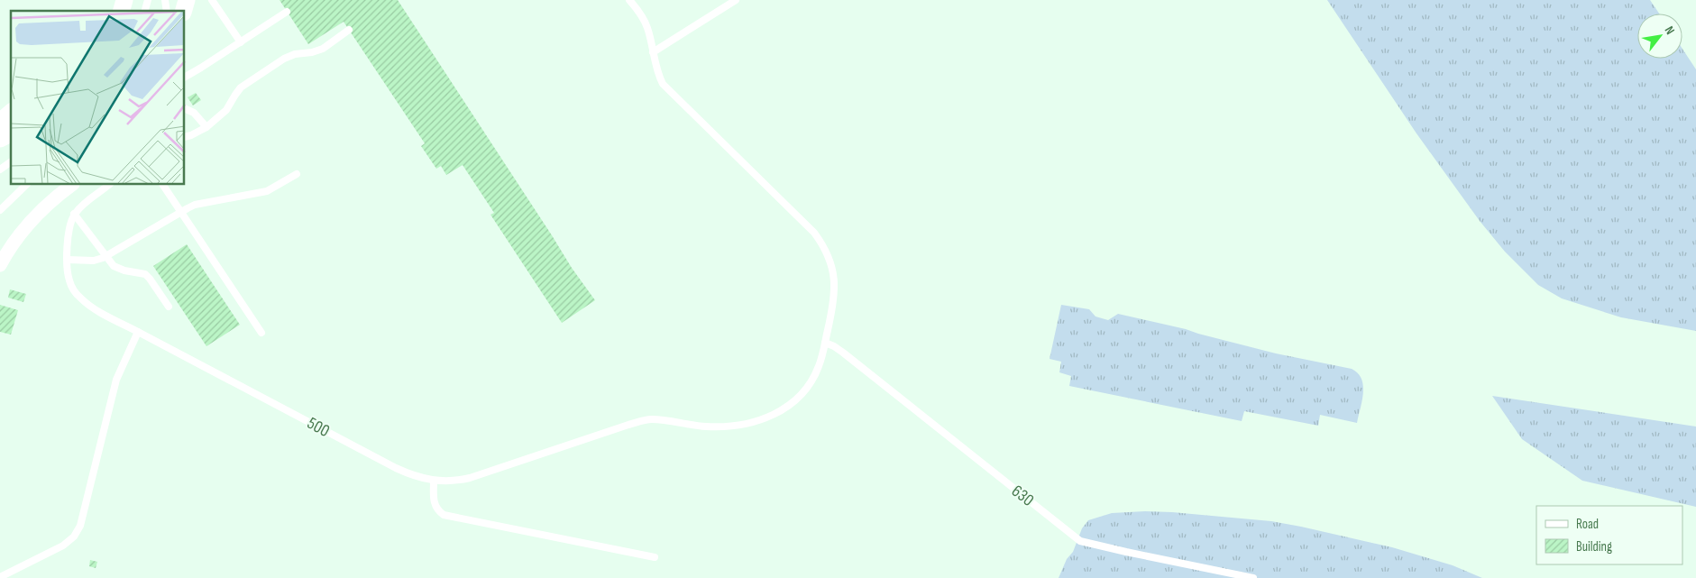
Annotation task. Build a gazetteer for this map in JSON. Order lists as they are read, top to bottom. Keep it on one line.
{"streets":{"lane":["500","630"]},"crossings":[["500","630"]],"legend":["Road","Building"],"north":"top right"}
